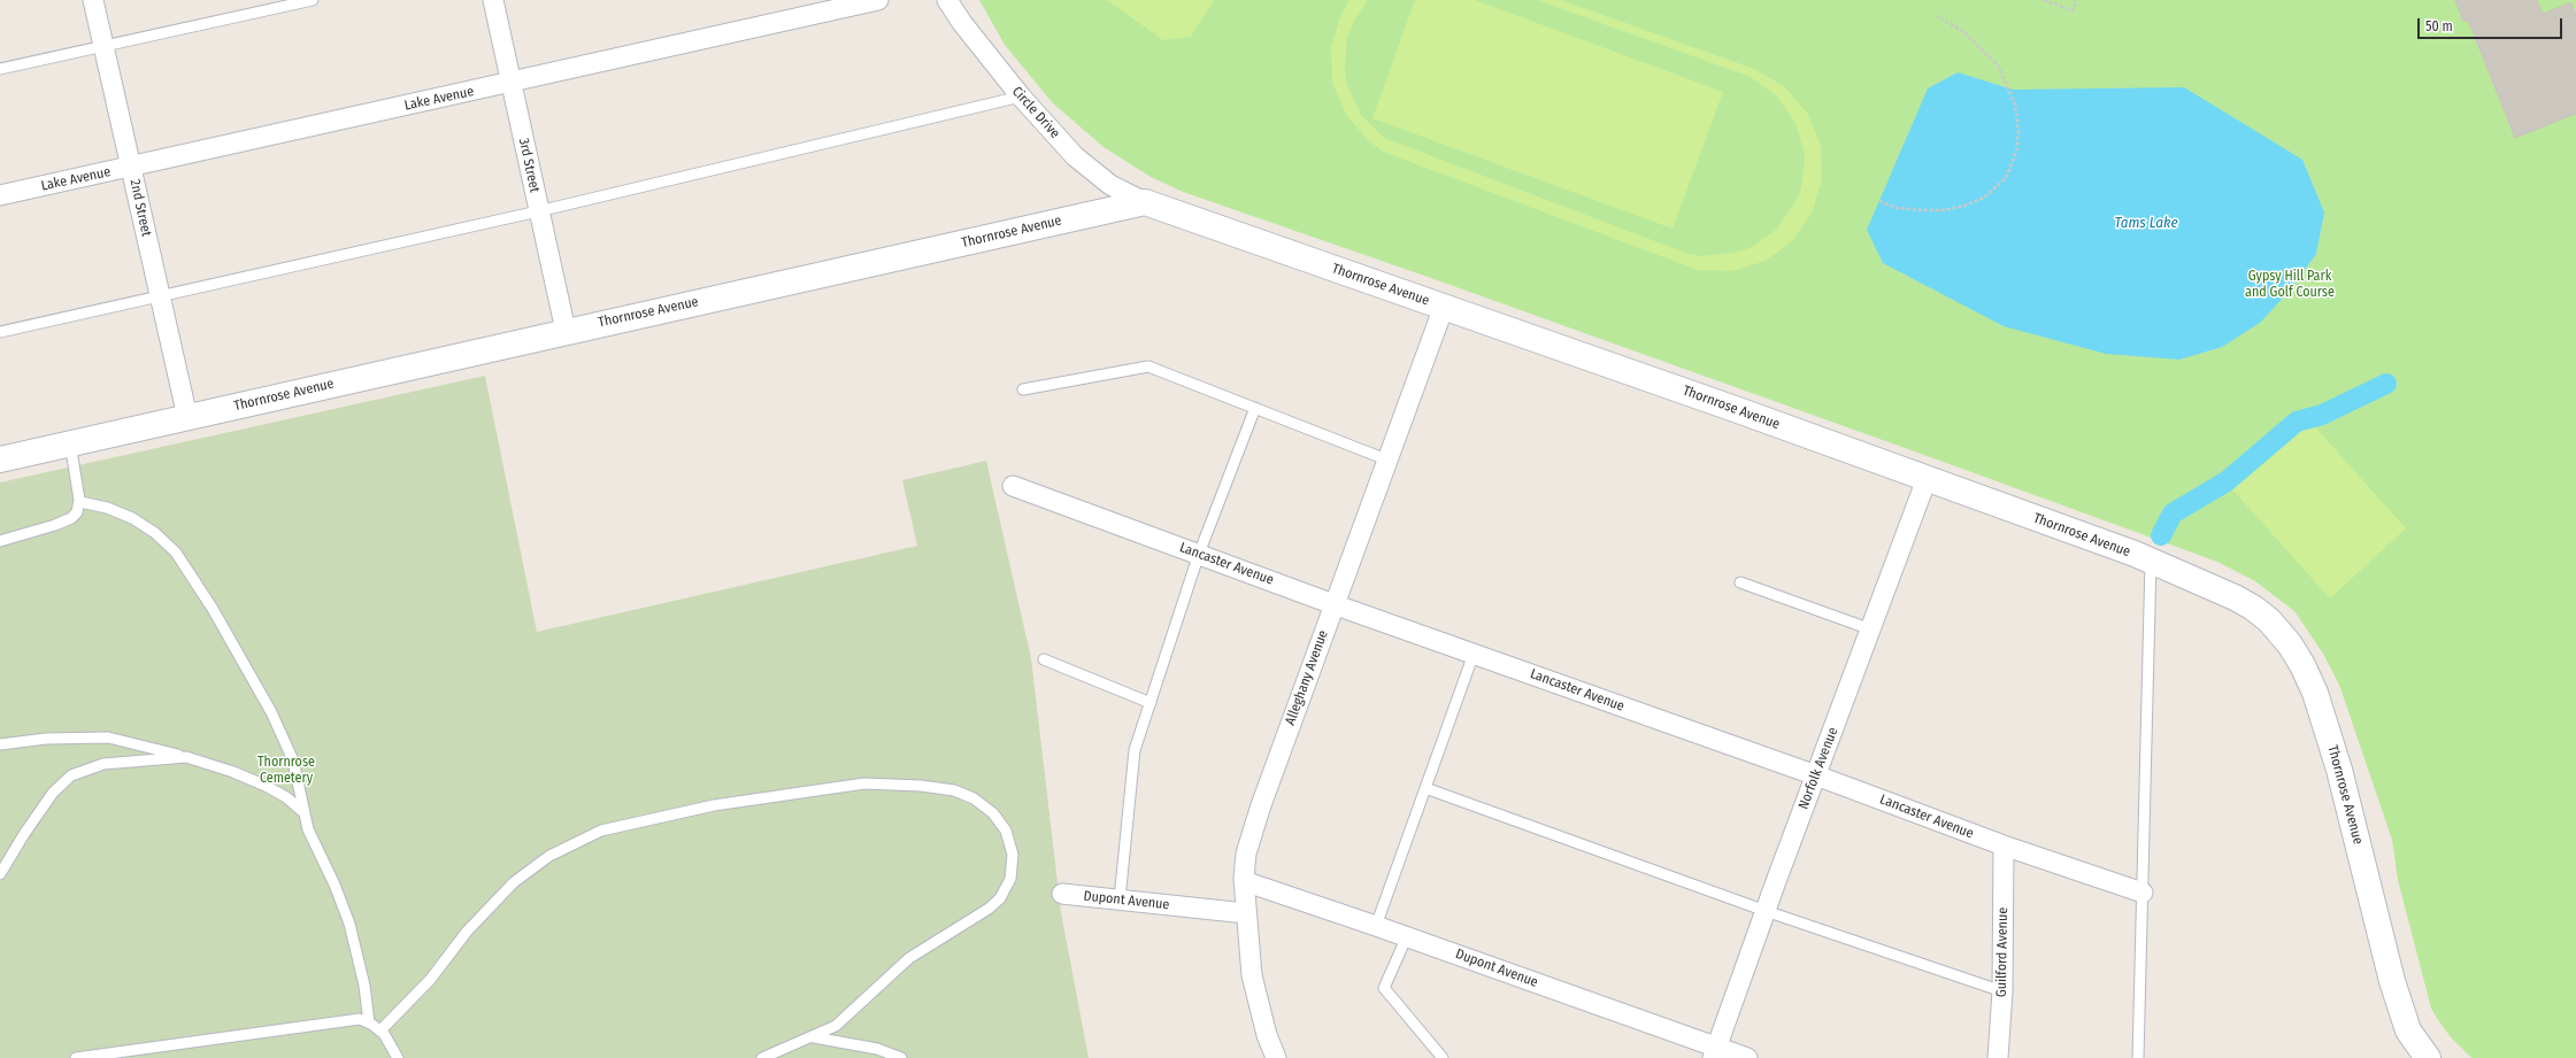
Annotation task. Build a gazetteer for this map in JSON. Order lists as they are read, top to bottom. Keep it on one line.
{"streets":{"street":["Lake Avenue","Circle Drive","3rd Street","2nd Street","Thornrose Avenue","Lancaster Avenue","Alleghany Avenue","Norfolk Avenue","Dupont Avenue","Guilford Avenue"]},"crossings":[["Lake Avenue","3rd Street"],["Lake Avenue","2nd Street"],["Circle Drive","Thornrose Avenue"],["3rd Street","Thornrose Avenue"],["2nd Street","Thornrose Avenue"],["Thornrose Avenue","Alleghany Avenue"],["Thornrose Avenue","Norfolk Avenue"],["Lancaster Avenue","Alleghany Avenue"],["Lancaster Avenue","Norfolk Avenue"],["Lancaster Avenue","Guilford Avenue"],["Alleghany Avenue","Dupont Avenue"],["Norfolk Avenue","Dupont Avenue"]],"water":["Tams Lake"],"parks":["Gypsy Hill Park and Golf Course","Thornrose Cemetery"],"scale_bar":"50 m"}
